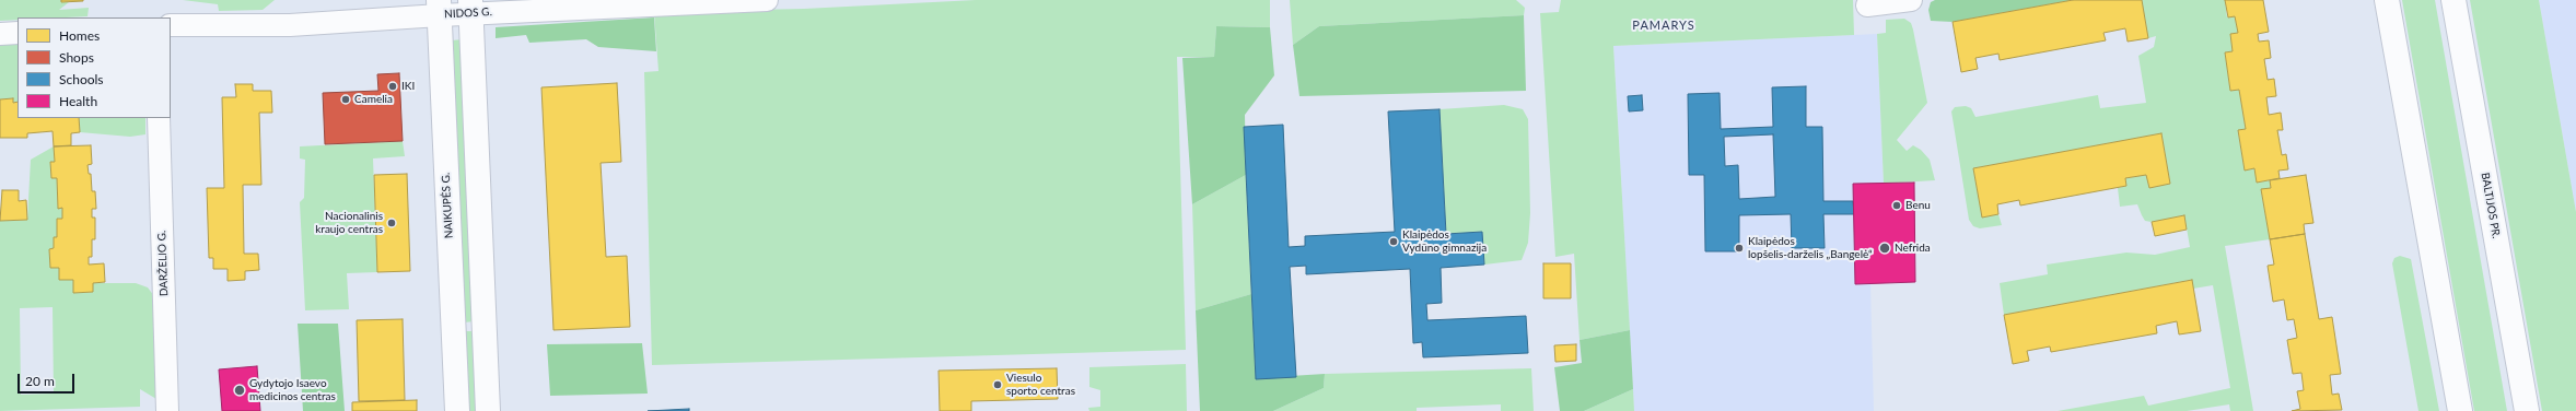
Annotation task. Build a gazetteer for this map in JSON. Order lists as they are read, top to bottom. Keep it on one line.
{"streets":{"main road":["NAIKUPĖS G.","BALTIJOS PR."],"street":["NIDOS G.","DARŽELIO G."]},"crossings":[["NIDOS G.","NAIKUPĖS G."]],"districts":["PAMARYS"],"places":["IKI","Camelia","Benu","Nacionalinis kraujo centras","Klaipėdos Vydūno gimnazija","Klaipėdos lopšelis-darželis „Bangelė“","Nefrida","Viesulo sporto centras","Gydytojo Isaevo medicinos centras"],"legend":["Homes","Shops","Schools","Health"],"scale_bar":"20 m"}
